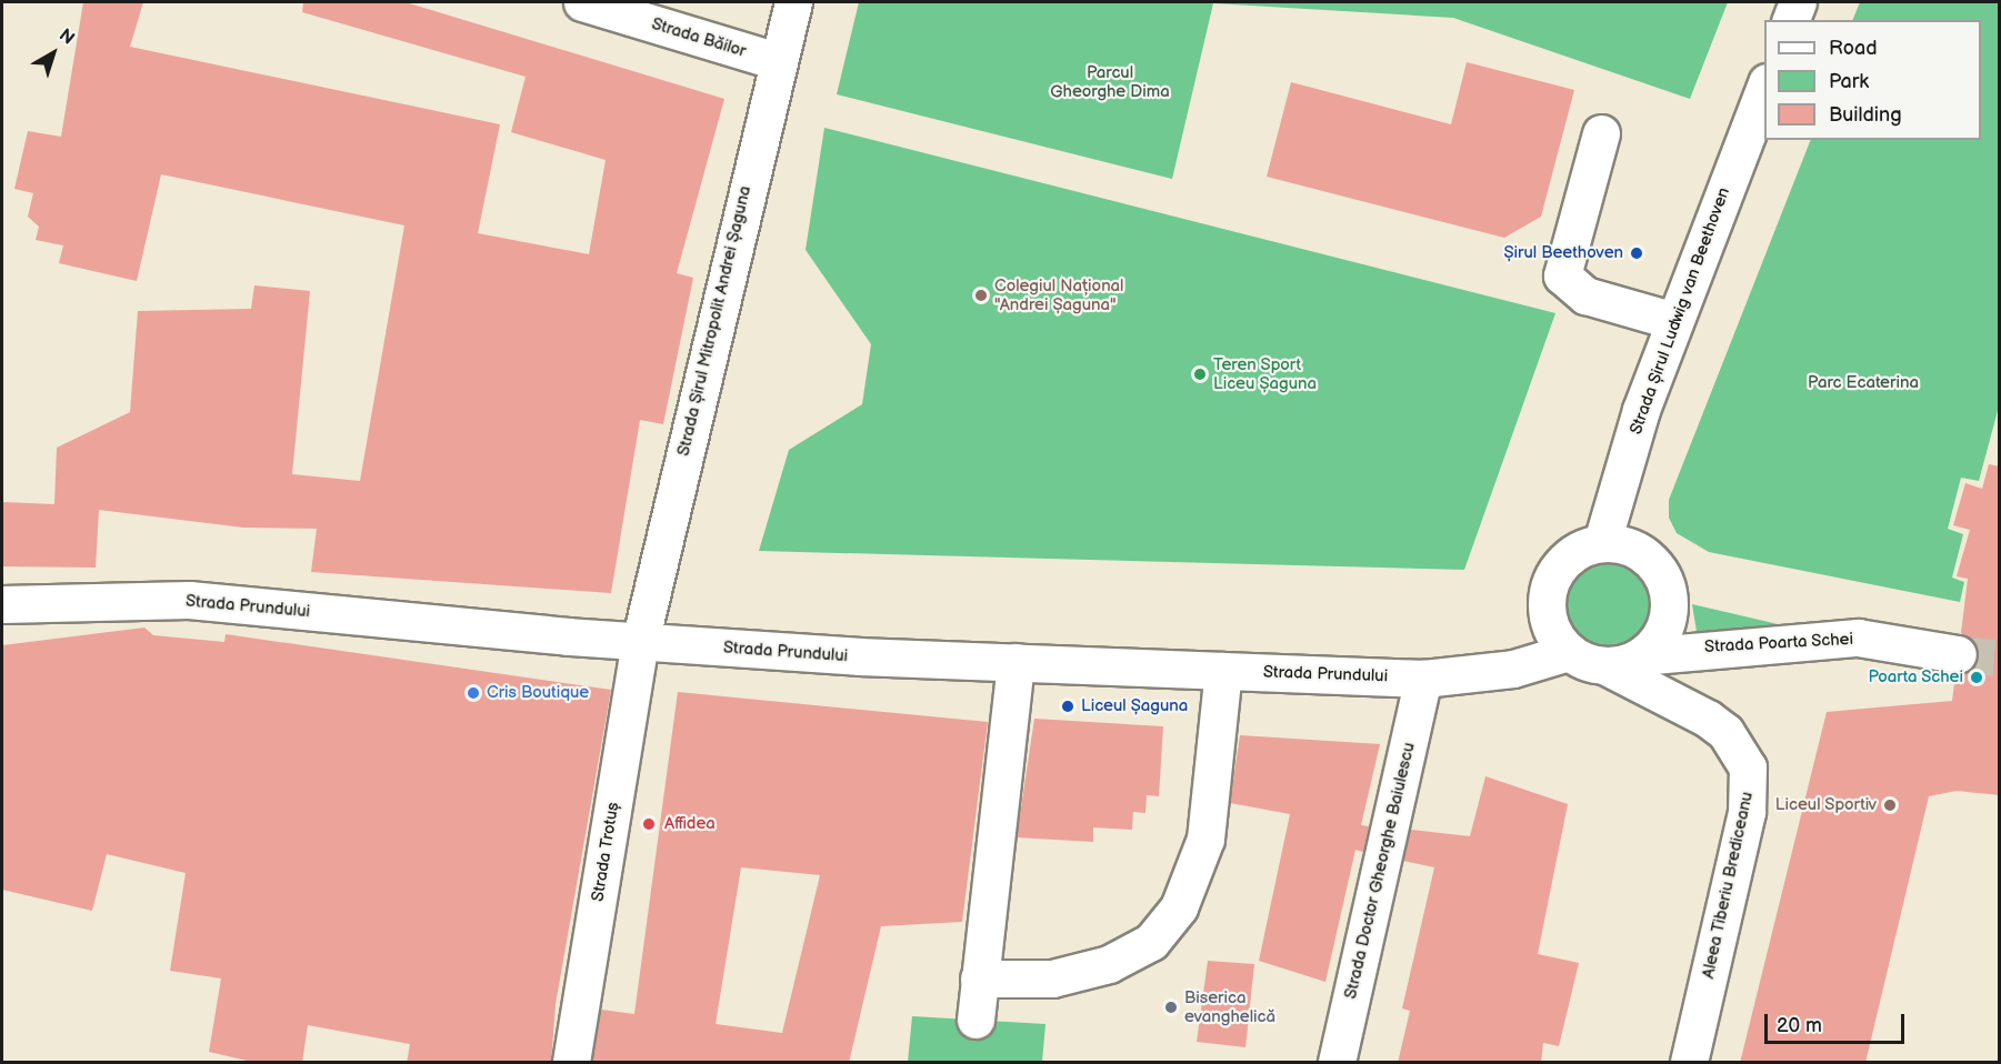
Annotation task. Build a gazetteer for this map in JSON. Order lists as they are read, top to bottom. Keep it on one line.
{"streets":{"street":["Strada Băilor","Strada Șirul Ludwig van Beethoven","Strada Șirul Mitropolit Andrei Șaguna","Strada Prundului","Strada Poarta Schei","Strada Trotuș","Strada Doctor Gheorghe Baiulescu","Aleea Tiberiu Brediceanu"]},"crossings":[["Strada Băilor","Strada Șirul Mitropolit Andrei Șaguna"],["Strada Șirul Ludwig van Beethoven","Strada Prundului"],["Strada Șirul Ludwig van Beethoven","Strada Poarta Schei"],["Strada Șirul Ludwig van Beethoven","Aleea Tiberiu Brediceanu"],["Strada Șirul Mitropolit Andrei Șaguna","Strada Prundului"],["Strada Șirul Mitropolit Andrei Șaguna","Strada Trotuș"],["Strada Prundului","Strada Poarta Schei"],["Strada Prundului","Strada Trotuș"],["Strada Prundului","Strada Doctor Gheorghe Baiulescu"],["Strada Prundului","Aleea Tiberiu Brediceanu"],["Strada Poarta Schei","Aleea Tiberiu Brediceanu"]],"parks":["Parcul Gheorghe Dima","Parc Ecaterina"],"places":["Șirul Beethoven","Colegiul Național \"Andrei Șaguna\"","Teren Sport Liceu Șaguna","Poarta Schei","Cris Boutique","Liceul Șaguna","Liceul Sportiv","Affidea","Biserica evanghelică"],"legend":["Road","Park","Building"],"scale_bar":"20 m","north":"top right"}
